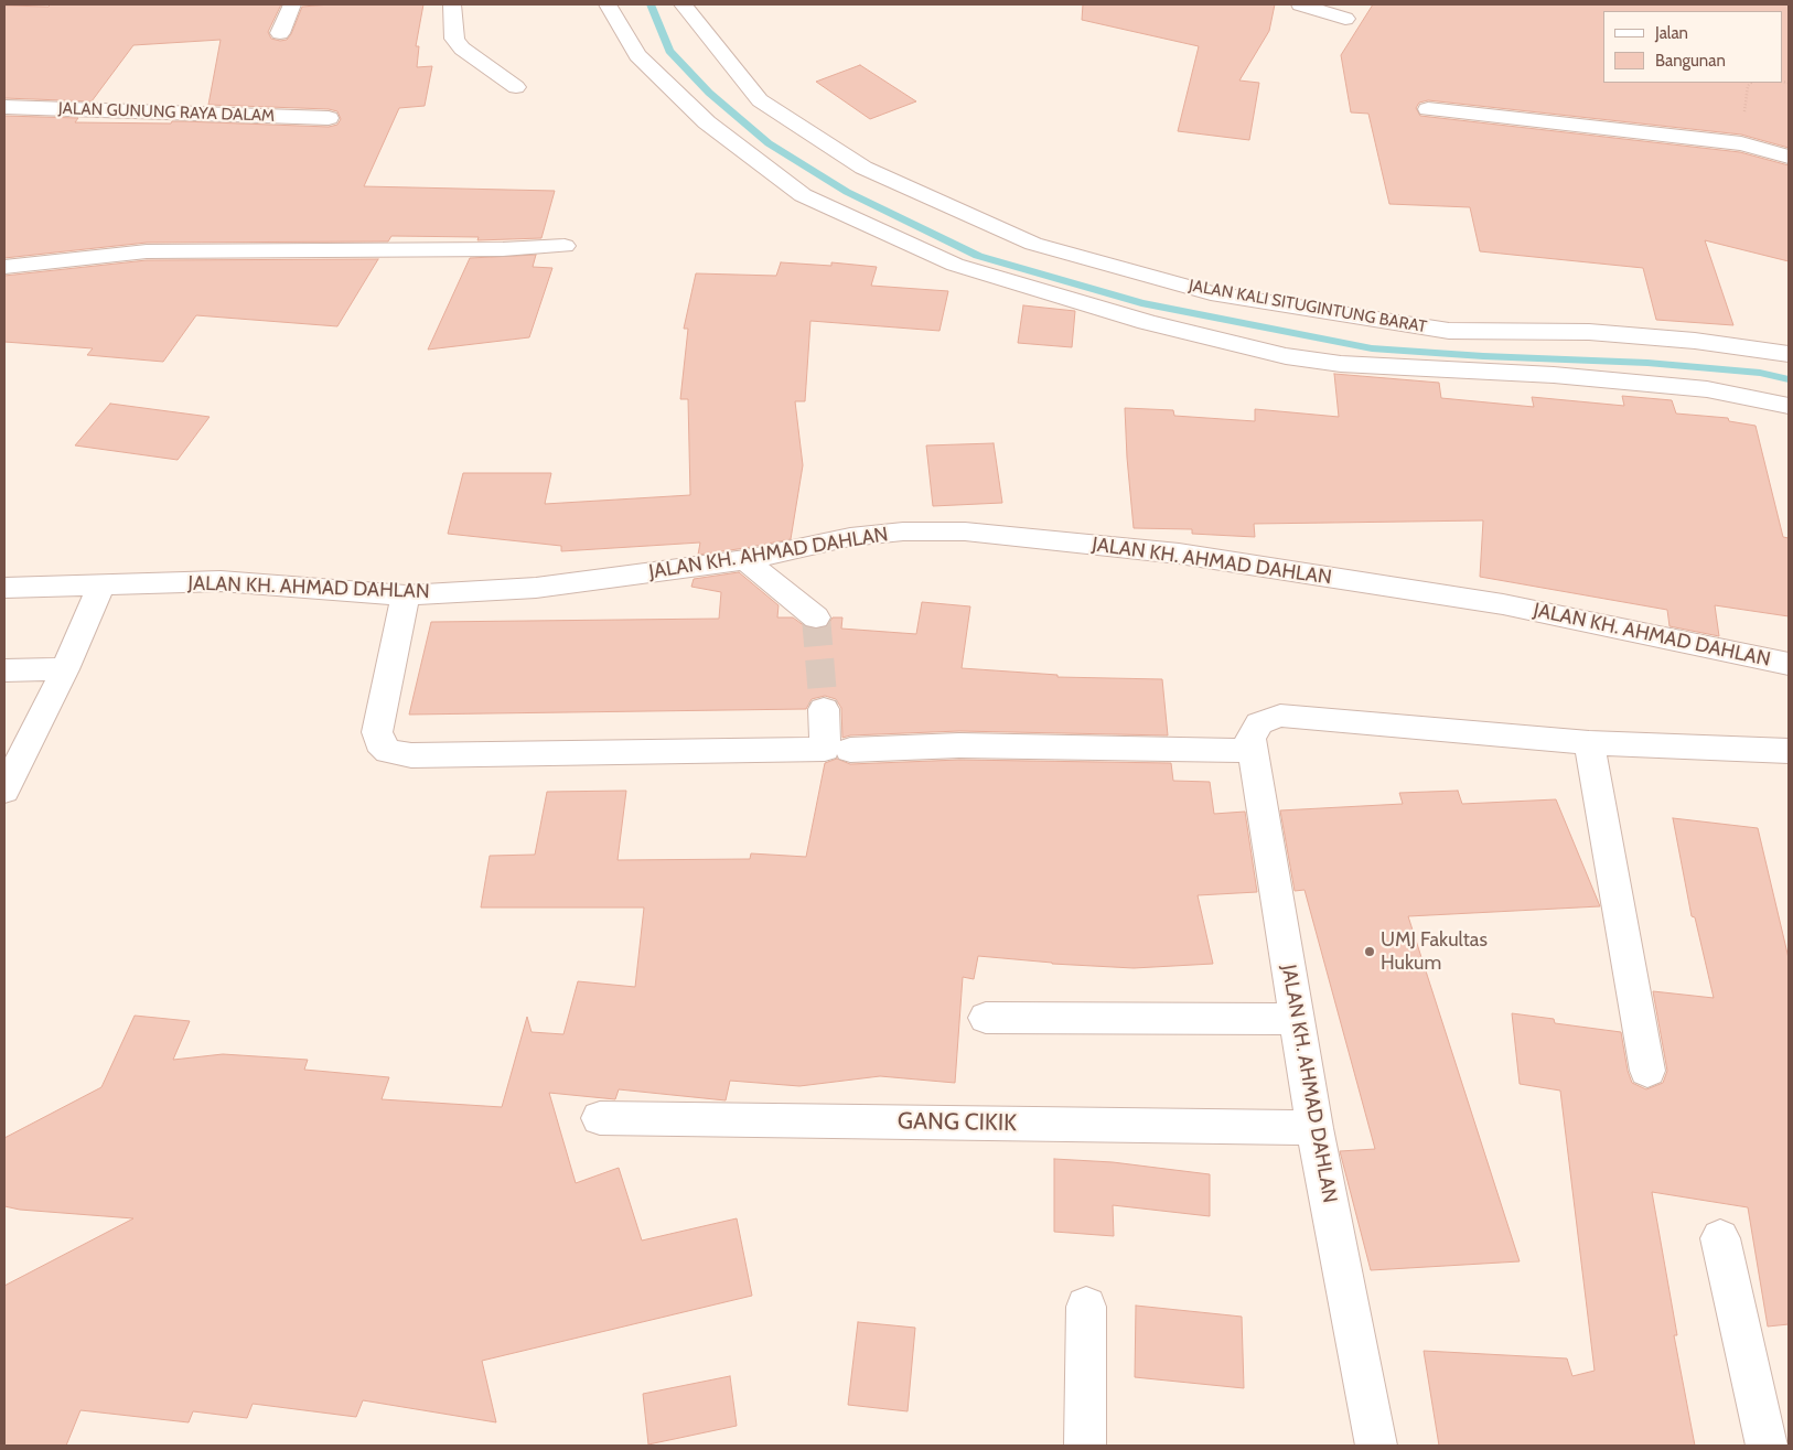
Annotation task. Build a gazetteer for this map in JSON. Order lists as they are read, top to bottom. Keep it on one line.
{"streets":{"street":["JALAN GUNUNG RAYA DALAM","JALAN KALI SITUGINTUNG BARAT","JALAN KH. AHMAD DAHLAN","GANG CIKIK"]},"crossings":[["JALAN KH. AHMAD DAHLAN","GANG CIKIK"]],"places":["UMJ Fakultas Hukum"],"legend":["Jalan","Bangunan"]}
